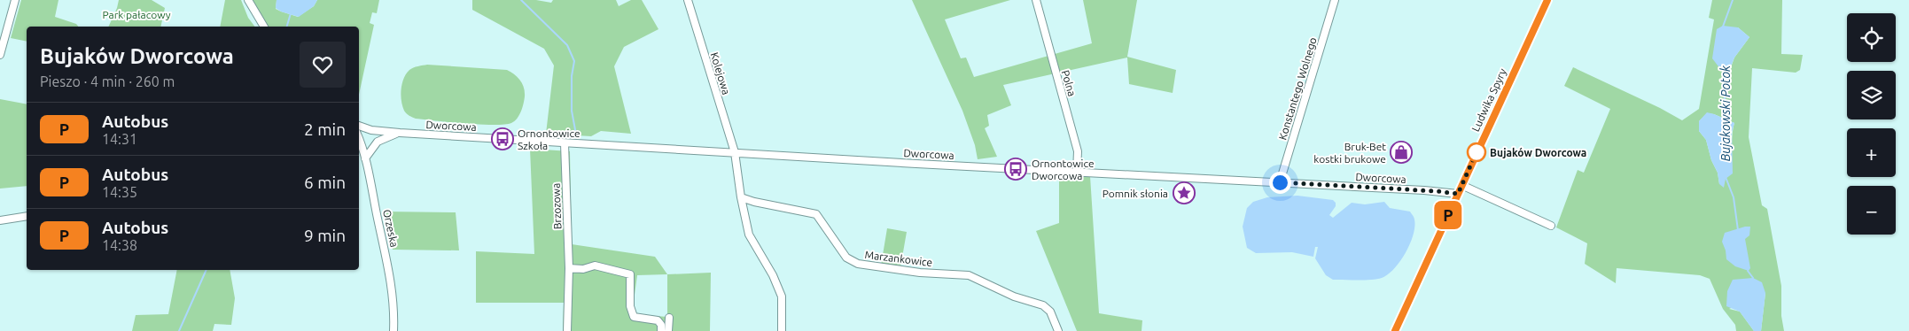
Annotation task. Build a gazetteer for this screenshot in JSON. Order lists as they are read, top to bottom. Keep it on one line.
{"streets":{"main road":["Ludwika Spyry"],"street":["Kolejowa","Polna","Konstantego Wolnego","Dworcowa","Brzozowa","Orzeska","Marzankowice"]},"crossings":[["Kolejowa","Dworcowa"],["Polna","Dworcowa"],["Konstantego Wolnego","Dworcowa"],["Ludwika Spyry","Dworcowa"],["Dworcowa","Brzozowa"],["Dworcowa","Orzeska"]],"water":["Bujakowski Potok"],"parks":["Park pałacowy"],"places":{"bus stop":["Ornontowice Szkoła","Ornontowice Dworcowa"],"shop":["Bruk-Bet kostki brukowe"],"other":["Bujaków Dworcowa"],"place":["Pomnik słonia"]},"lines":["bus line P"],"page":{"on_map":"P","map_buttons":["+","−"],"heading":["Bujaków Dworcowa","Pieszo · 4 min · 260 m"],"list":[{"mark":"P","name":"Autobus","note":"14:31","value":"2 min"},{"mark":"P","name":"Autobus","note":"14:35","value":"6 min"},{"mark":"P","name":"Autobus","note":"14:38","value":"9 min"}]}}
